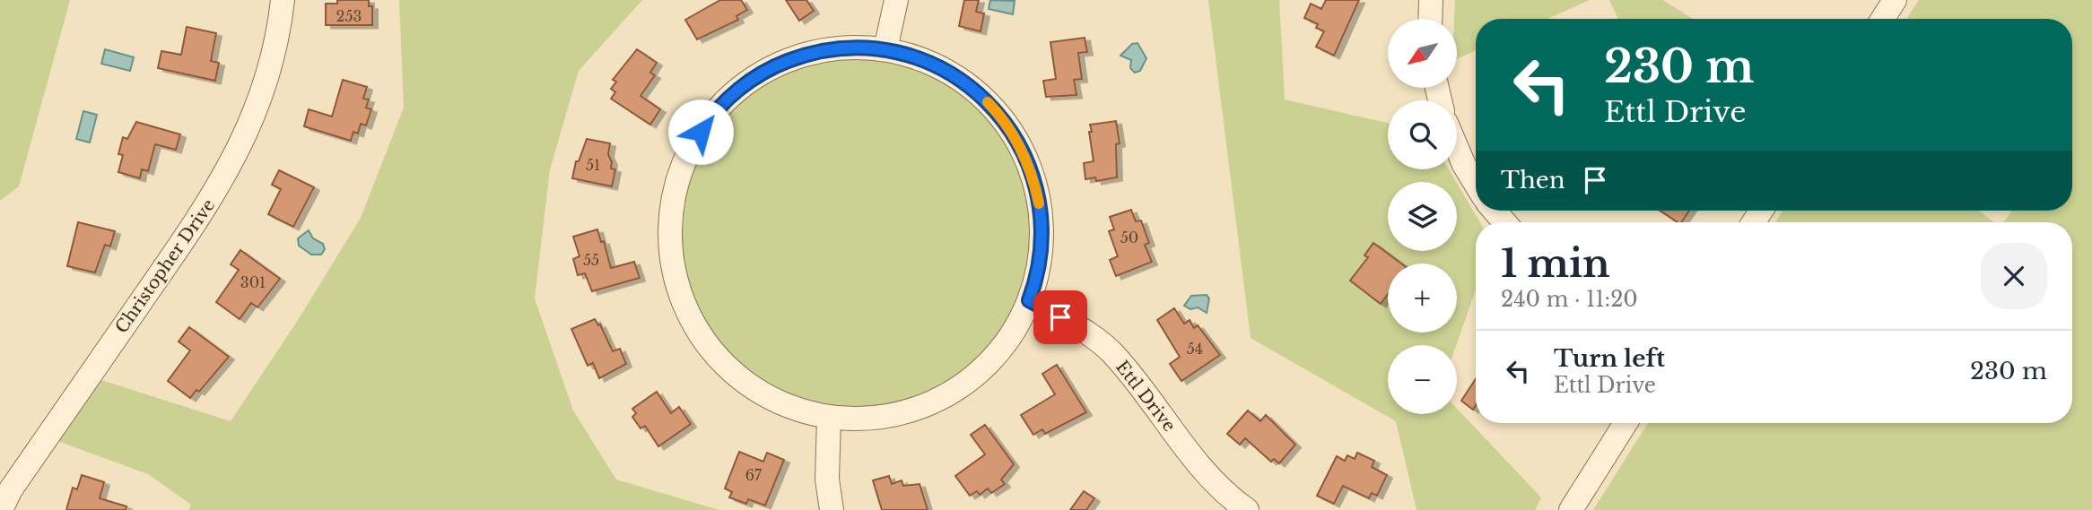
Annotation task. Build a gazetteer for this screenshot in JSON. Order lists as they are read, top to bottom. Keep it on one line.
{"streets":{"street":["Christopher Drive","Ettl Drive"]},"house_numbers":["253","51","50","55","301","54","67"],"north":"bottom left","page":{"map_buttons":["+","−"],"turn":["230 m","Ettl Drive"],"then":"Then","heading":["1 min","240 m · 11:20"],"list":[{"name":"Turn left","note":"Ettl Drive","value":"230 m"}]}}
